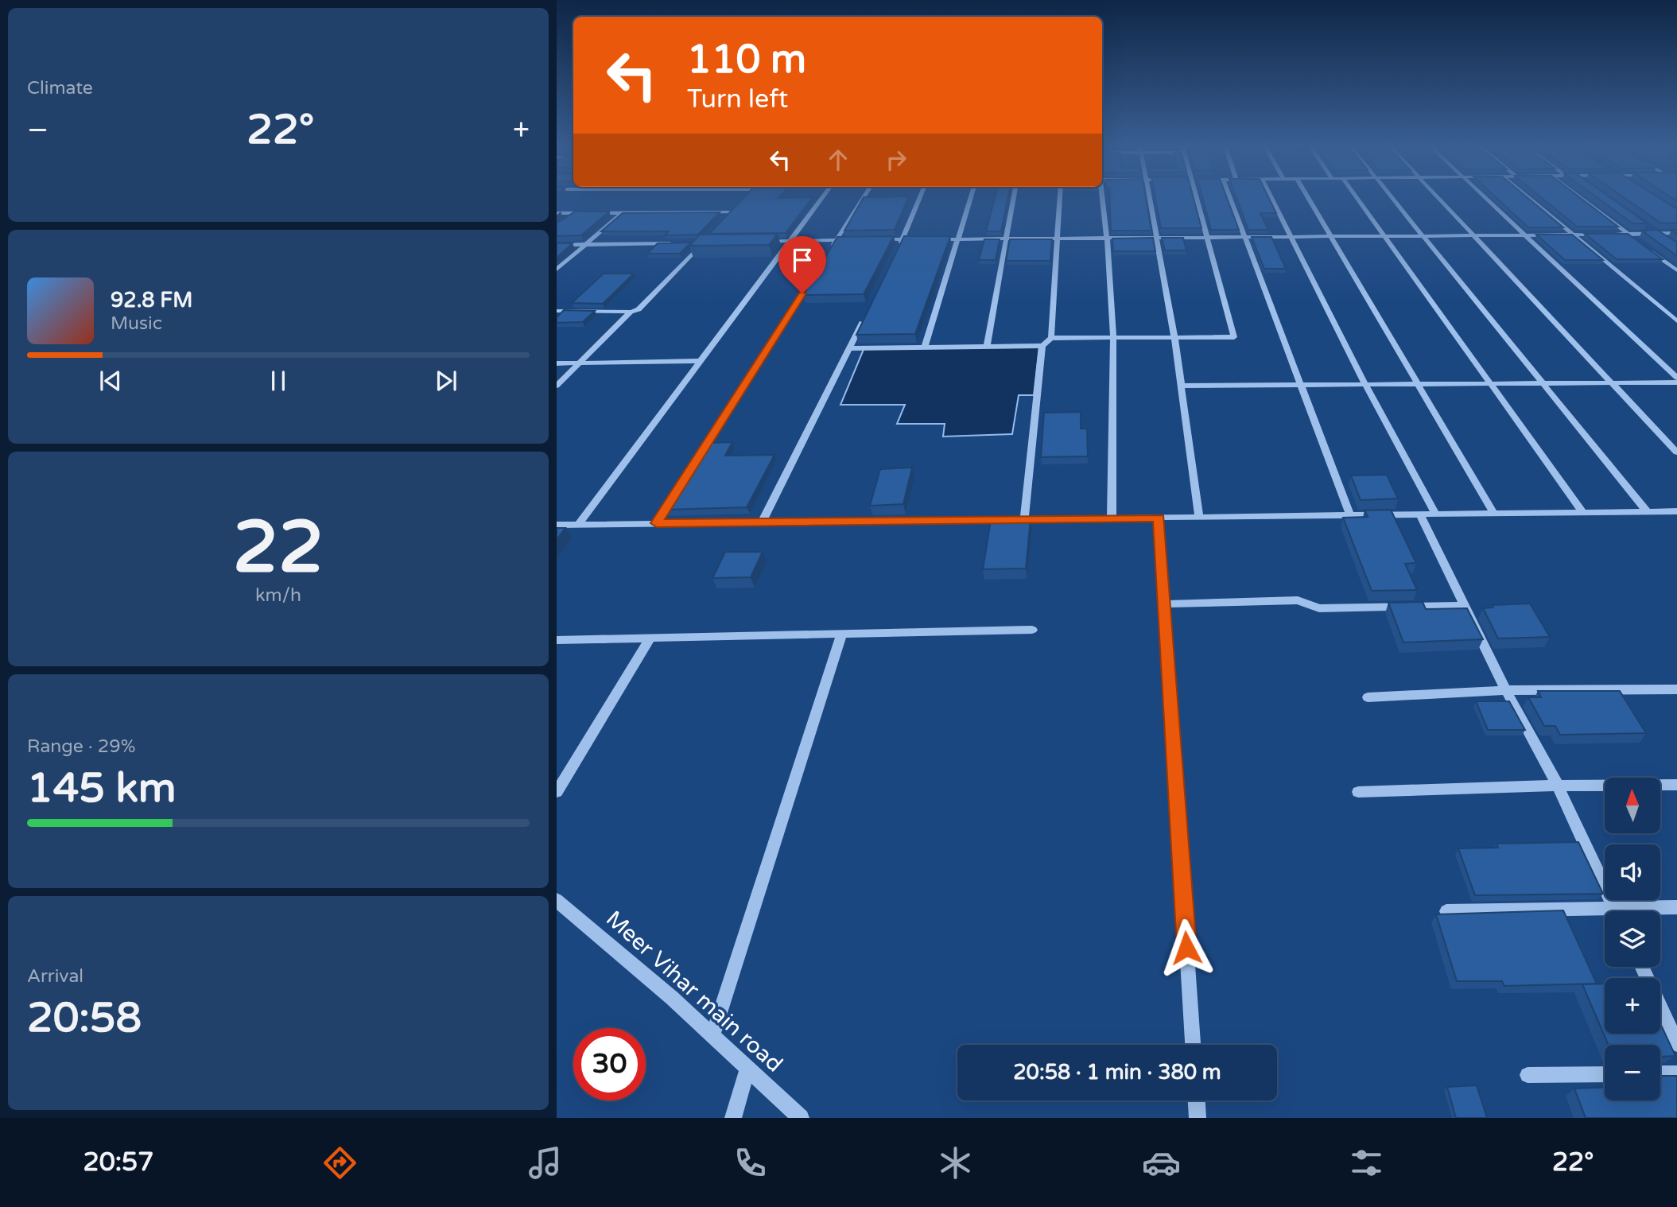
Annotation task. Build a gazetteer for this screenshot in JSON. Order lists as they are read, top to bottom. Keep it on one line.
{"streets":{"street":["Meer Vihar main road"]},"north":"top","page":{"tile":["Climate",["22","km/h"],["Range · 29%","145 km"],["Arrival","20:58"]],"turn":["110 m","Turn left"],"heat":["−","22°","+"],"song":["92.8 FM","Music"],"map_buttons":["+","−"],"limit":"30","trip":"20:58 · 1 min · 380 m","tabs":["20:57","22°"]}}
